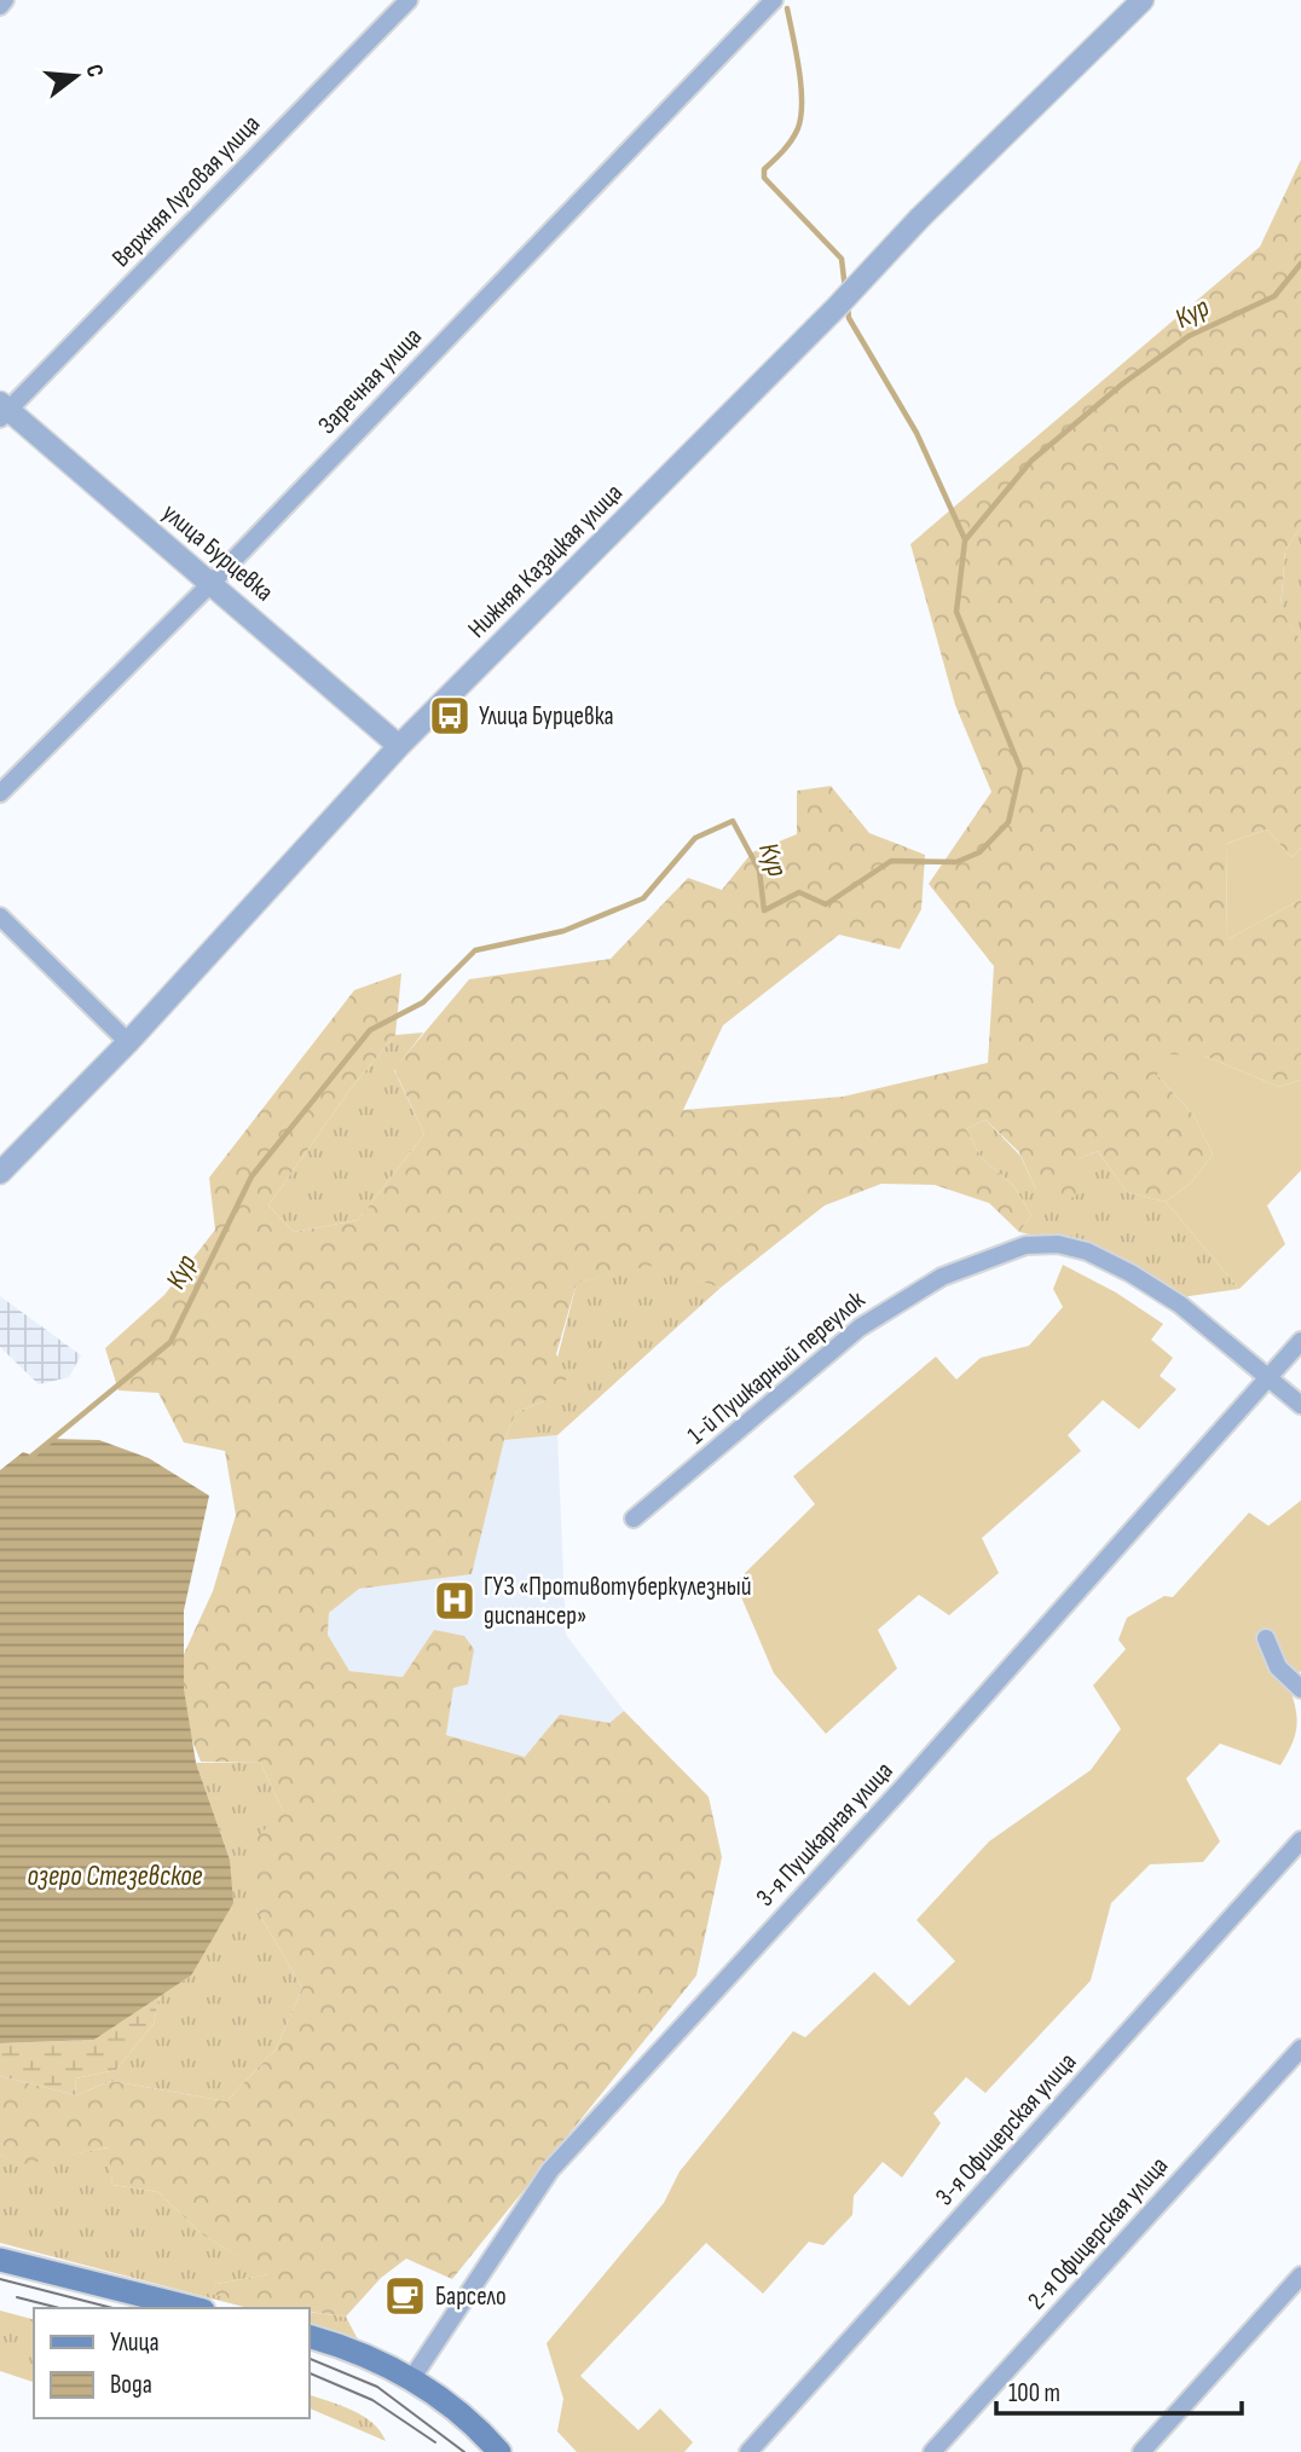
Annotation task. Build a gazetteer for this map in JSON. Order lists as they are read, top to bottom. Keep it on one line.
{"streets":{"street":["Верхняя Луговая улица","Заречная улица","улица Бурцевка","Нижняя Казацкая улица","1-й Пушкарный переулок","3-я Пушкарная улица","3-я Офицерская улица","2-я Офицерская улица"]},"crossings":[["Верхняя Луговая улица","улица Бурцевка"],["Заречная улица","улица Бурцевка"],["улица Бурцевка","Нижняя Казацкая улица"],["1-й Пушкарный переулок","3-я Пушкарная улица"]],"water":["Кур","озеро Стезевское"],"places":{"bus stop":["Улица Бурцевка"],"hospital":["ГУЗ «Противотуберкулезный диспансер»"],"cafe":["Барсело"]},"legend":["Улица","Вода"],"scale_bar":"100 m","north":"right"}
